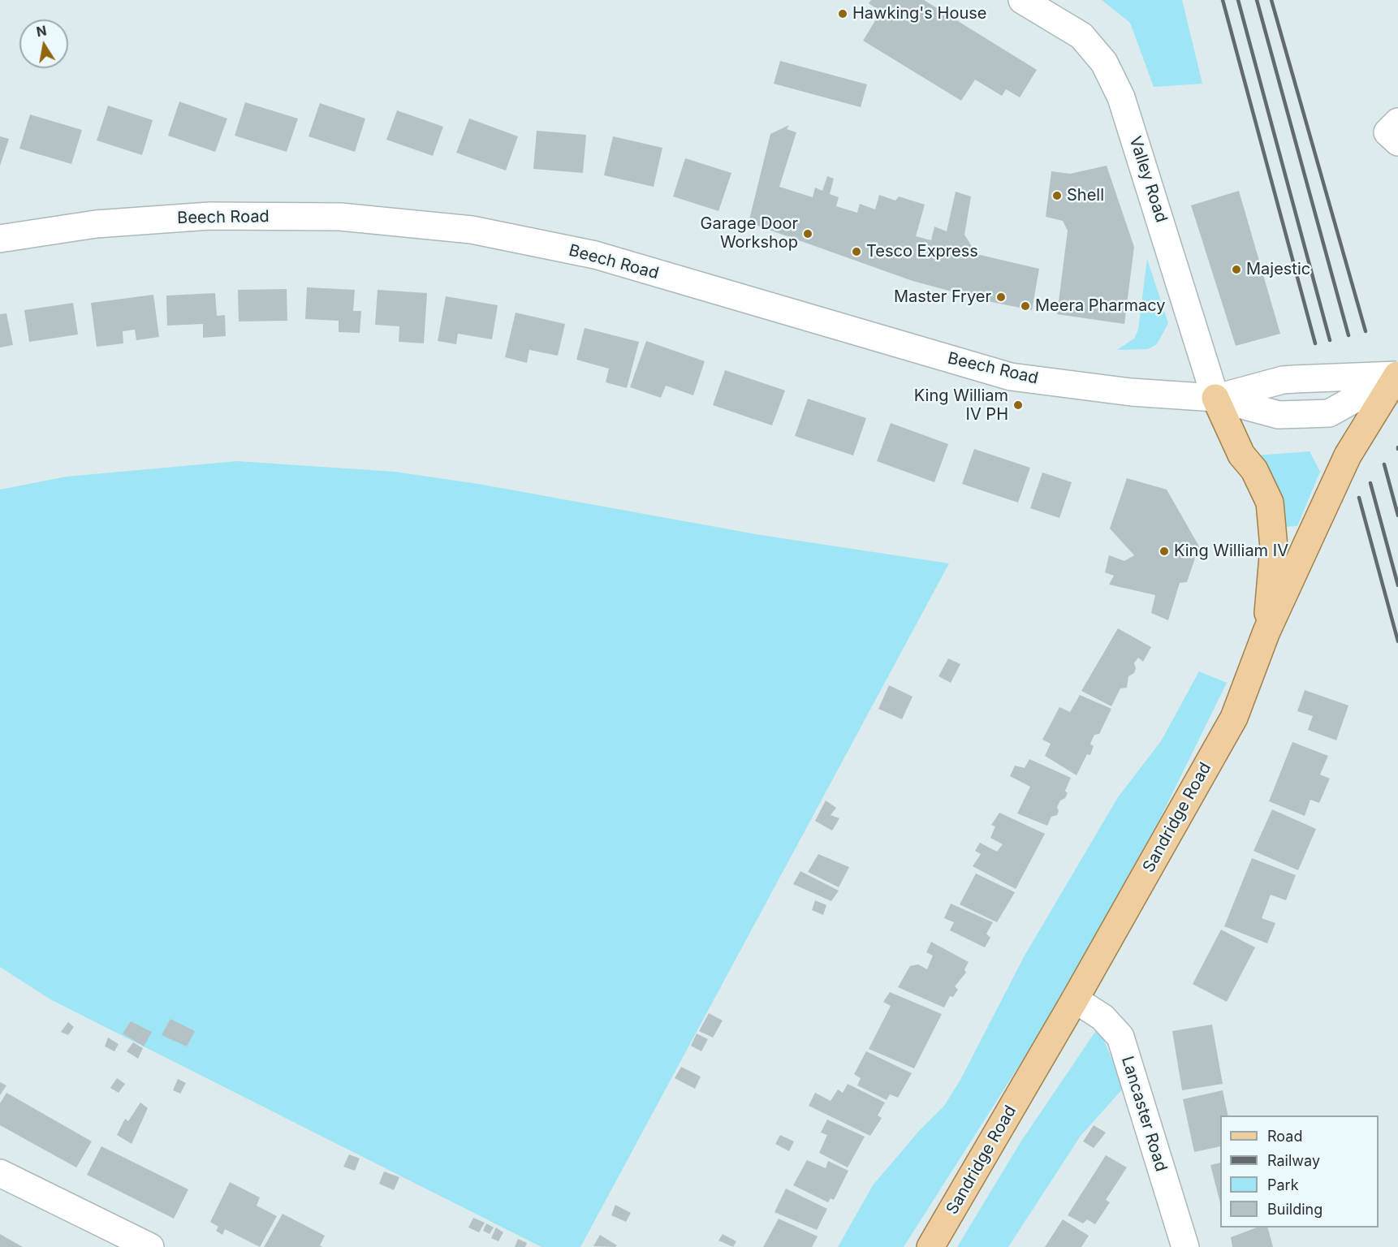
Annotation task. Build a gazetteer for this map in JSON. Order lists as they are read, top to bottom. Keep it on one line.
{"streets":{"main road":["Sandridge Road"],"street":["Valley Road","Beech Road","Lancaster Road"]},"crossings":[["Valley Road","Beech Road"],["Beech Road","Sandridge Road"],["Sandridge Road","Lancaster Road"]],"places":["Hawking's House","Shell","Garage Door Workshop","Tesco Express","Majestic","Master Fryer","Meera Pharmacy","King William IV PH","King William IV"],"legend":["Road","Railway","Park","Building"],"north":"top"}
